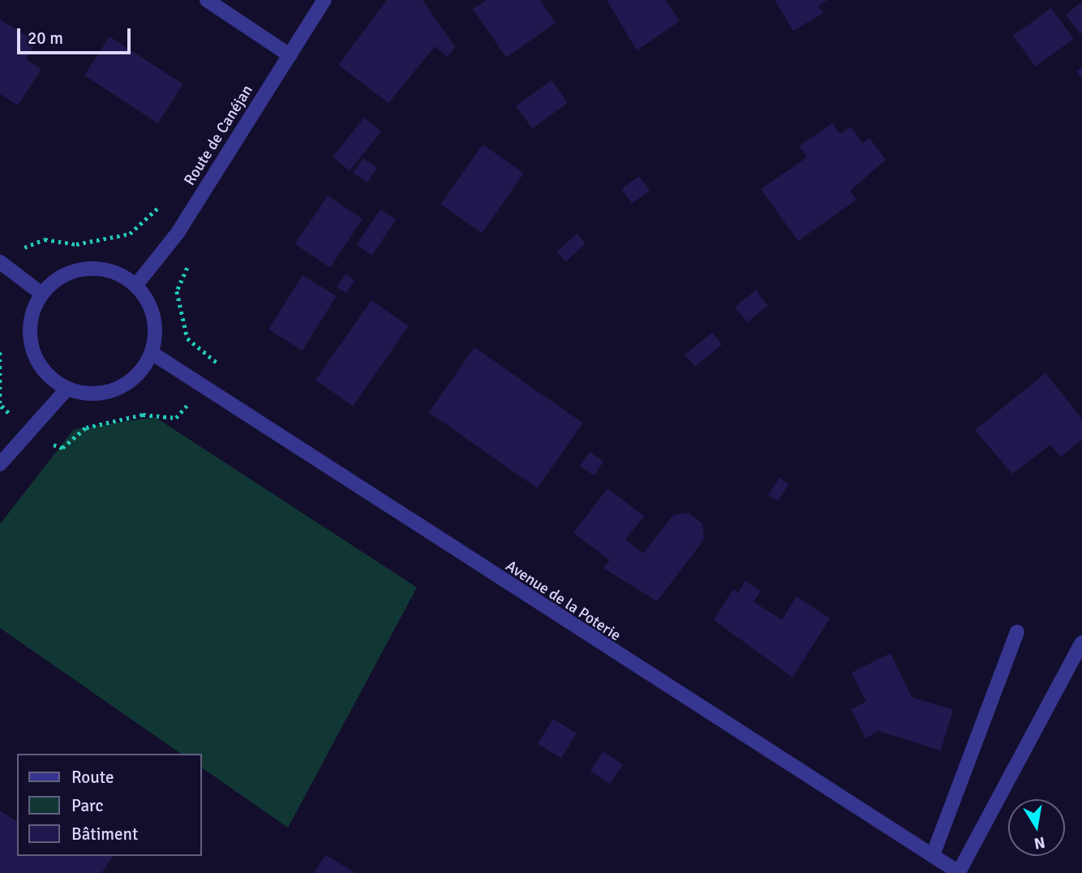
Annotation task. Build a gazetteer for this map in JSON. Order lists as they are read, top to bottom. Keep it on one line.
{"streets":{"street":["Route de Canéjan","Avenue de la Poterie"]},"crossings":[["Route de Canéjan","Avenue de la Poterie"]],"legend":["Route","Parc","Bâtiment"],"scale_bar":"20 m","north":"bottom"}
